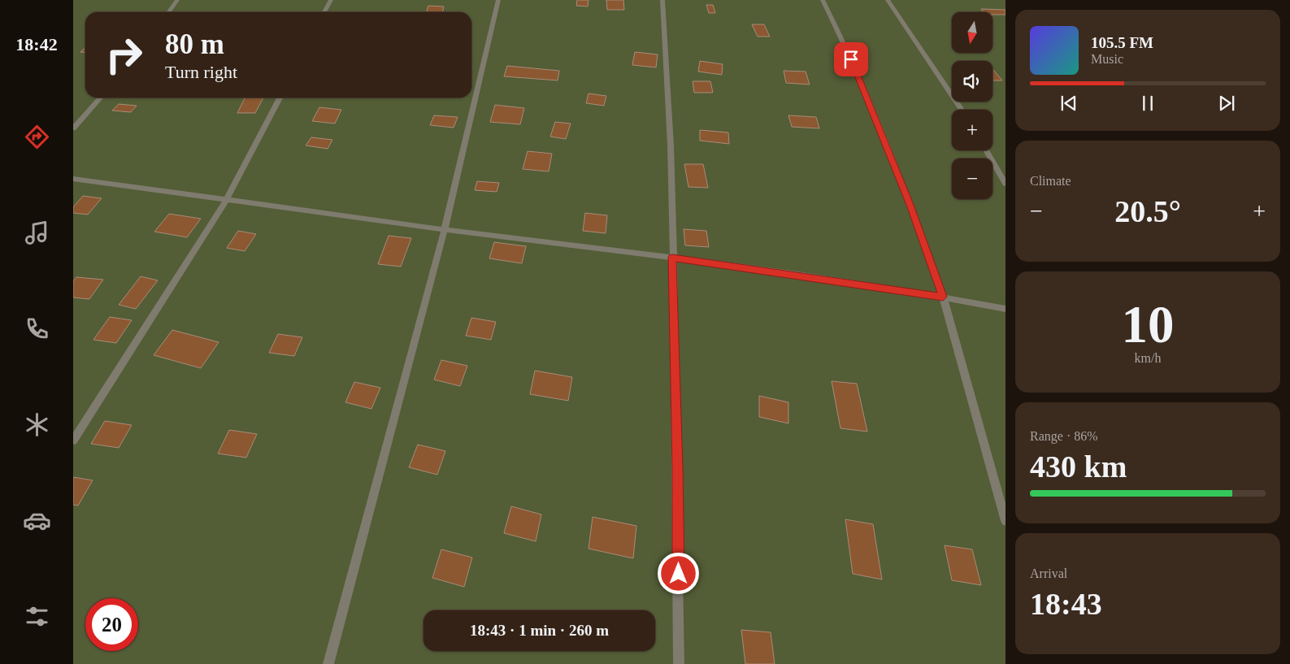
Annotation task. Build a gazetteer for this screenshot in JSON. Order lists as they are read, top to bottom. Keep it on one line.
{"north":"bottom","page":{"tabs":"18:42","map_buttons":["+","−"],"turn":["80 m","Turn right"],"song":["105.5 FM","Music"],"tile":["Climate",["10","km/h"],["Range · 86%","430 km"],["Arrival","18:43"]],"heat":["−","20.5°","+"],"limit":"20","trip":"18:43 · 1 min · 260 m"}}
